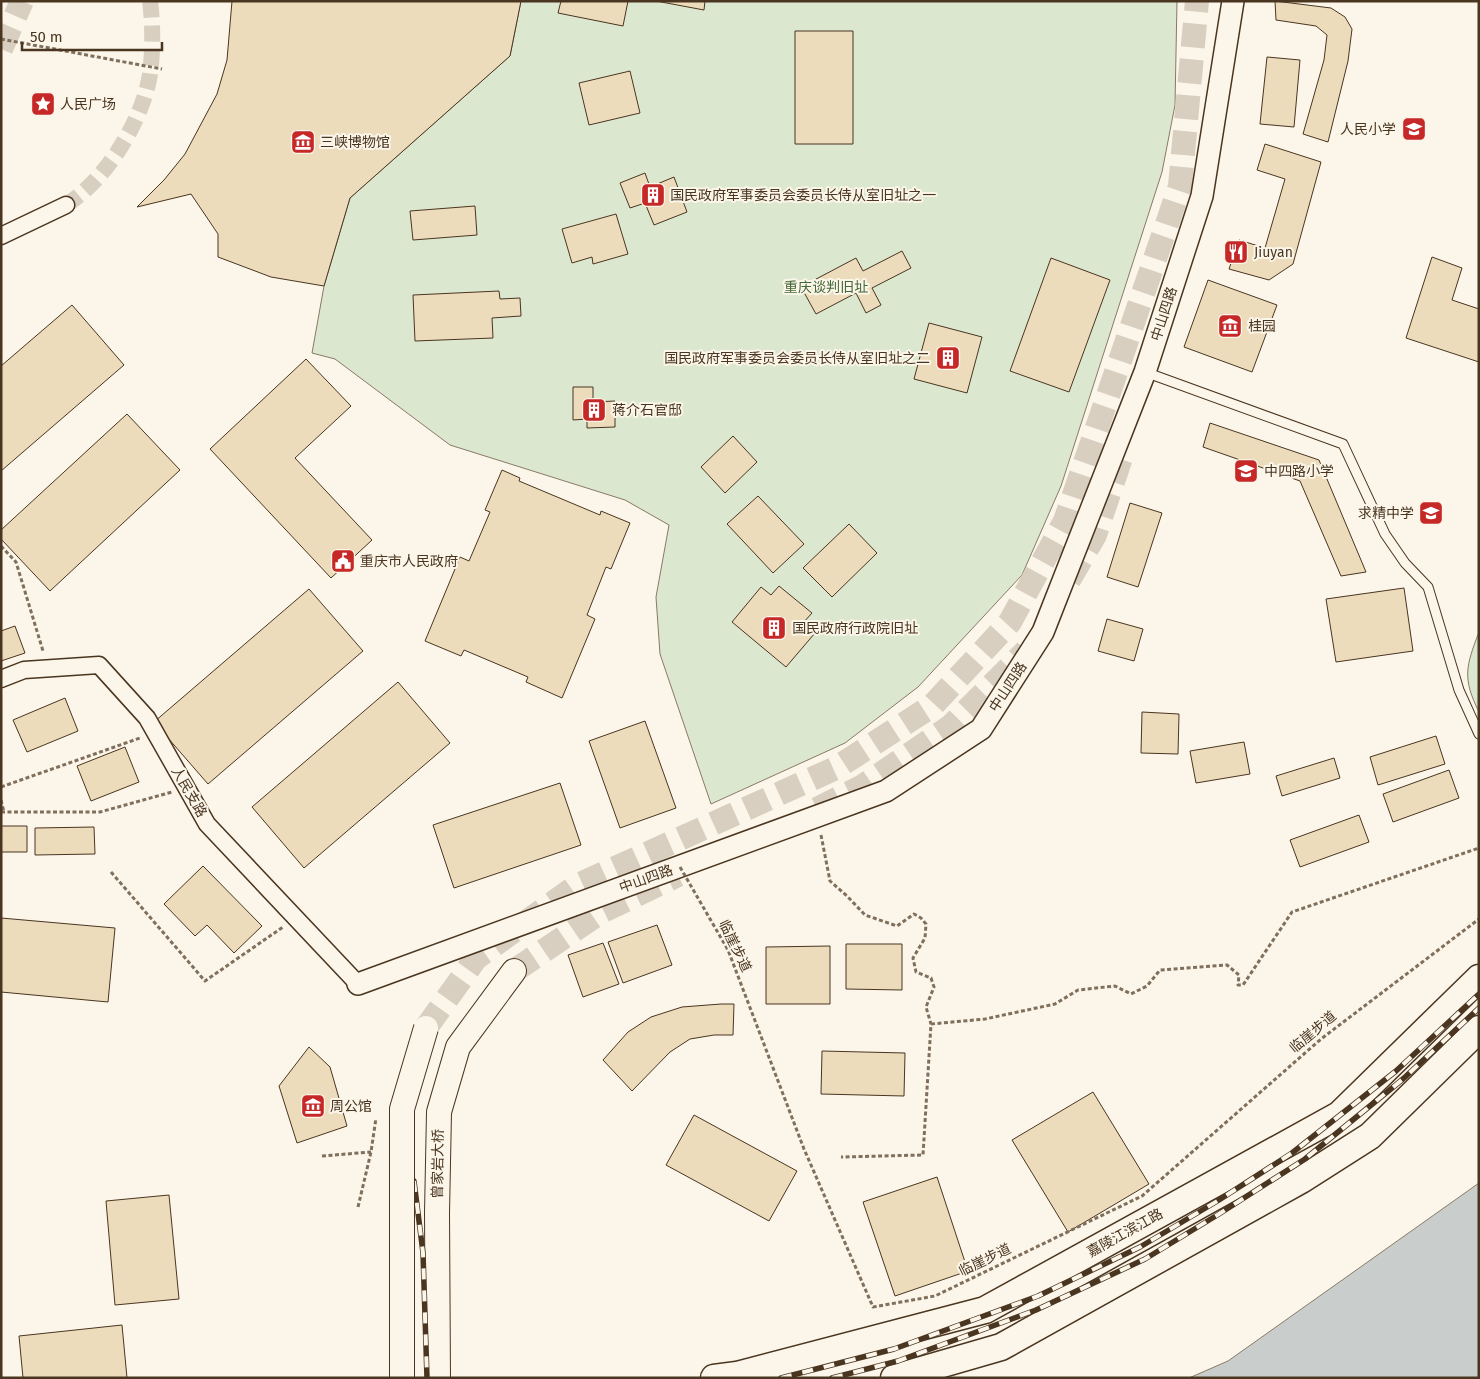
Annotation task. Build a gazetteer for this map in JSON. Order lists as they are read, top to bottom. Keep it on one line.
{"streets":{"main road":["曾家岩大桥","嘉陵江滨江路"],"street":["中山四路","人民支路"],"path":["临崖步道"]},"crossings":[["中山四路","人民支路"],["中山四路","临崖步道"]],"parks":["重庆谈判旧址"],"places":{"place":["人民广场"],"school or university":["人民小学","中四路小学","求精中学"],"museum":["三峡博物馆","桂园","周公馆"],"building":["国民政府军事委员会委员长侍从室旧址之一","国民政府军事委员会委员长侍从室旧址之二","蒋介石官邸","国民政府行政院旧址"],"restaurant":["Jiuyan"],"public building":["重庆市人民政府"]},"scale_bar":"50 m"}
